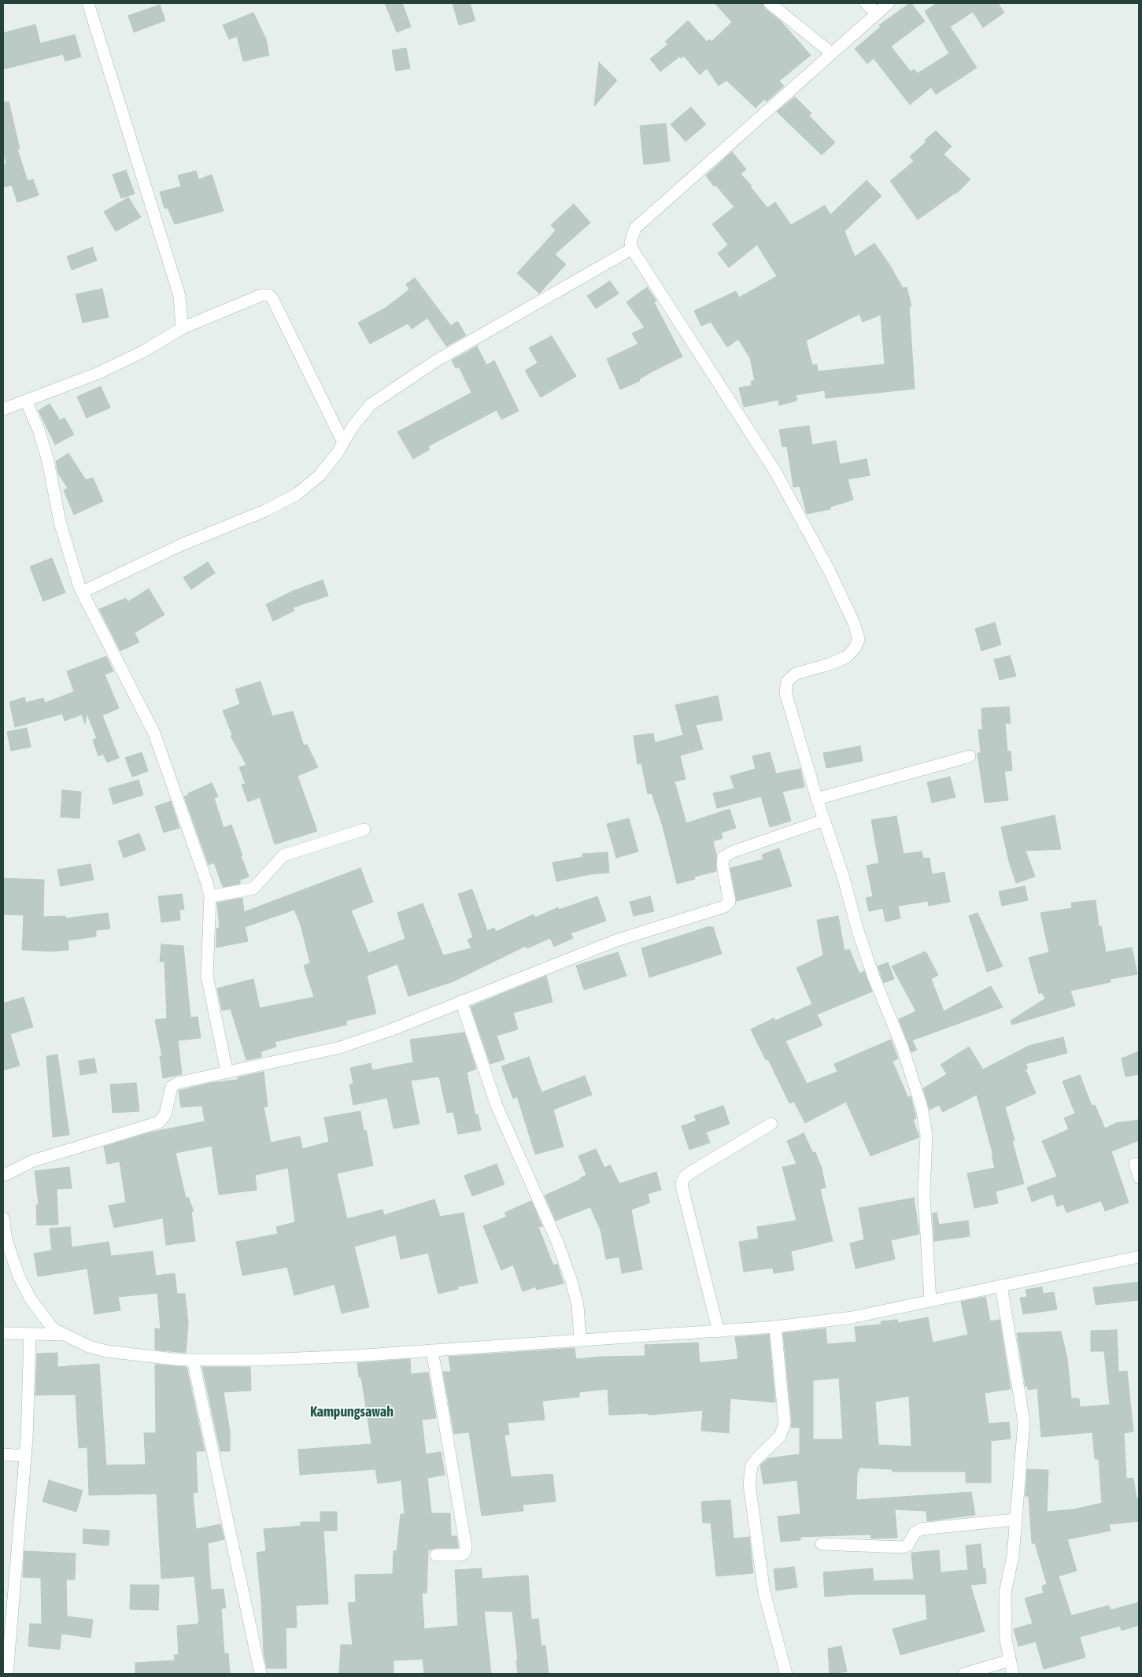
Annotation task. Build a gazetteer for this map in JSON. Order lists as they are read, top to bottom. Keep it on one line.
{"districts":["Kampungsawah"]}
